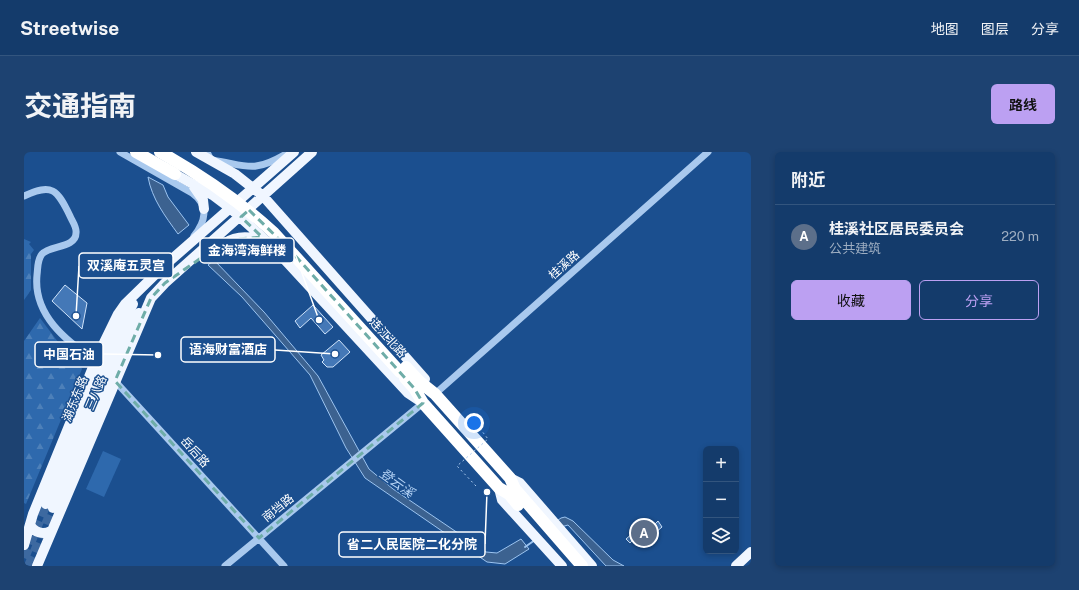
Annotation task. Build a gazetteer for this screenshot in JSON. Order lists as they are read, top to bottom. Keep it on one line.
{"streets":{"highway":["连江北路"],"main road":["三八路","湖东东路"],"street":["桂溪路","岳后路","南垱路"]},"crossings":[["桂溪路","连江北路"],["连江北路","南垱路"],["三八路","湖东东路"],["三八路","岳后路"],["岳后路","南垱路"]],"water":["登云溪"],"places":["双溪庵五灵宫","金海湾海鲜楼","语海财富酒店","中国石油","省二人民医院二化分院"],"page":{"header":"Streetwise","nav":["地图","图层","分享"],"title":"交通指南","buttons":["路线",["收藏","分享"]],"heading":"附近","list":[{"mark":"A","name":"桂溪社区居民委员会","note":"公共建筑","value":"220 m"}],"map_buttons":["+","−"],"pins":"A"}}
